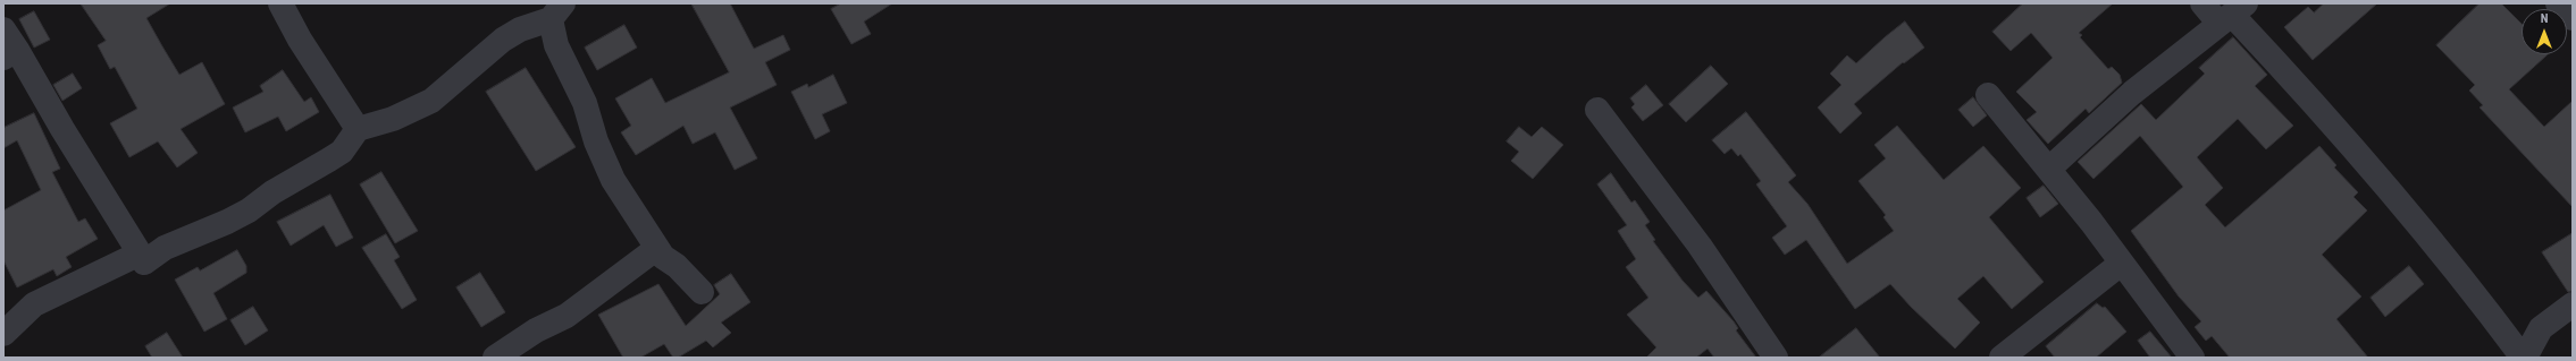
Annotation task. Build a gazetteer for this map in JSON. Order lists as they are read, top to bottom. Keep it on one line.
{"north":"top"}
